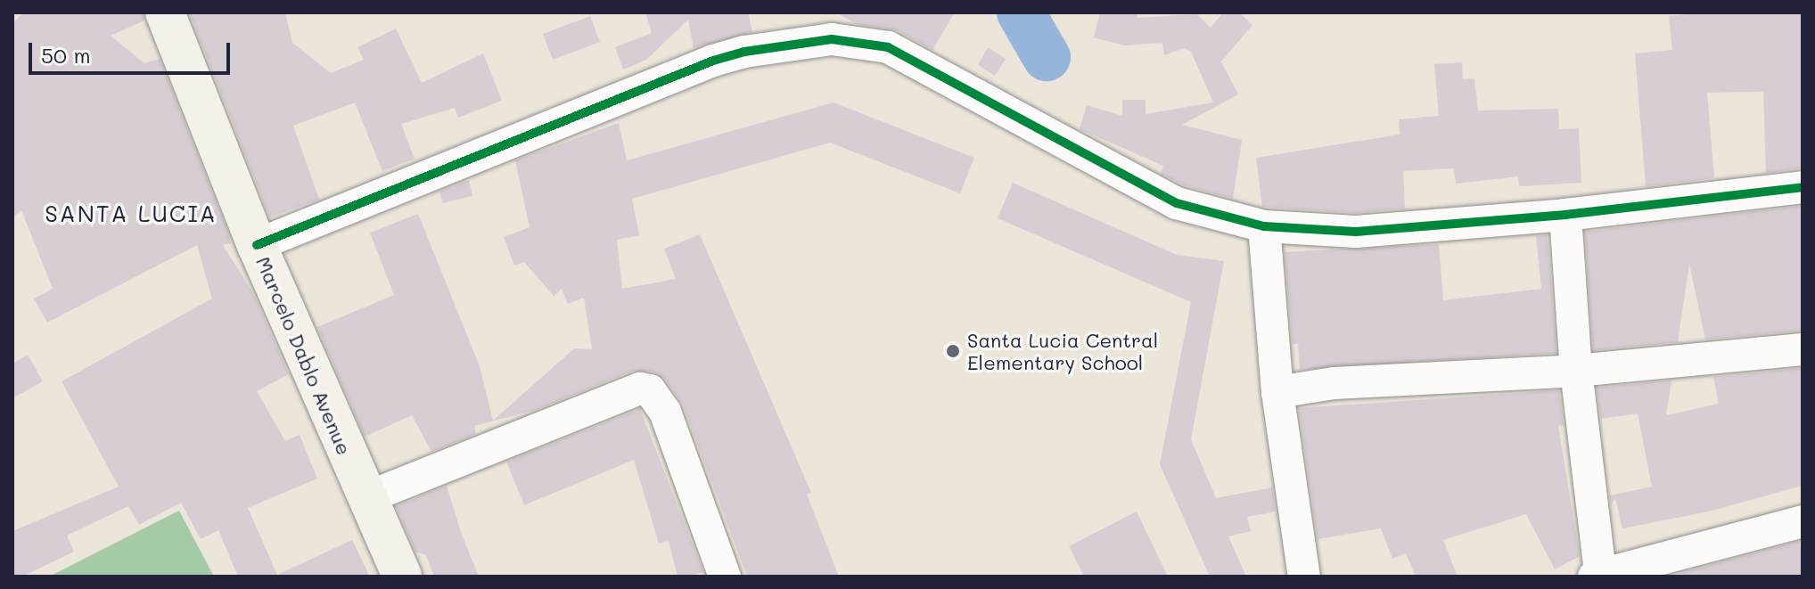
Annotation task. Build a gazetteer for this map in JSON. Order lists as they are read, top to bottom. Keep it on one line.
{"streets":{"street":["Marcelo Dablo Avenue"]},"districts":["SANTA LUCIA"],"places":["Santa Lucia Central Elementary School"],"scale_bar":"50 m"}
